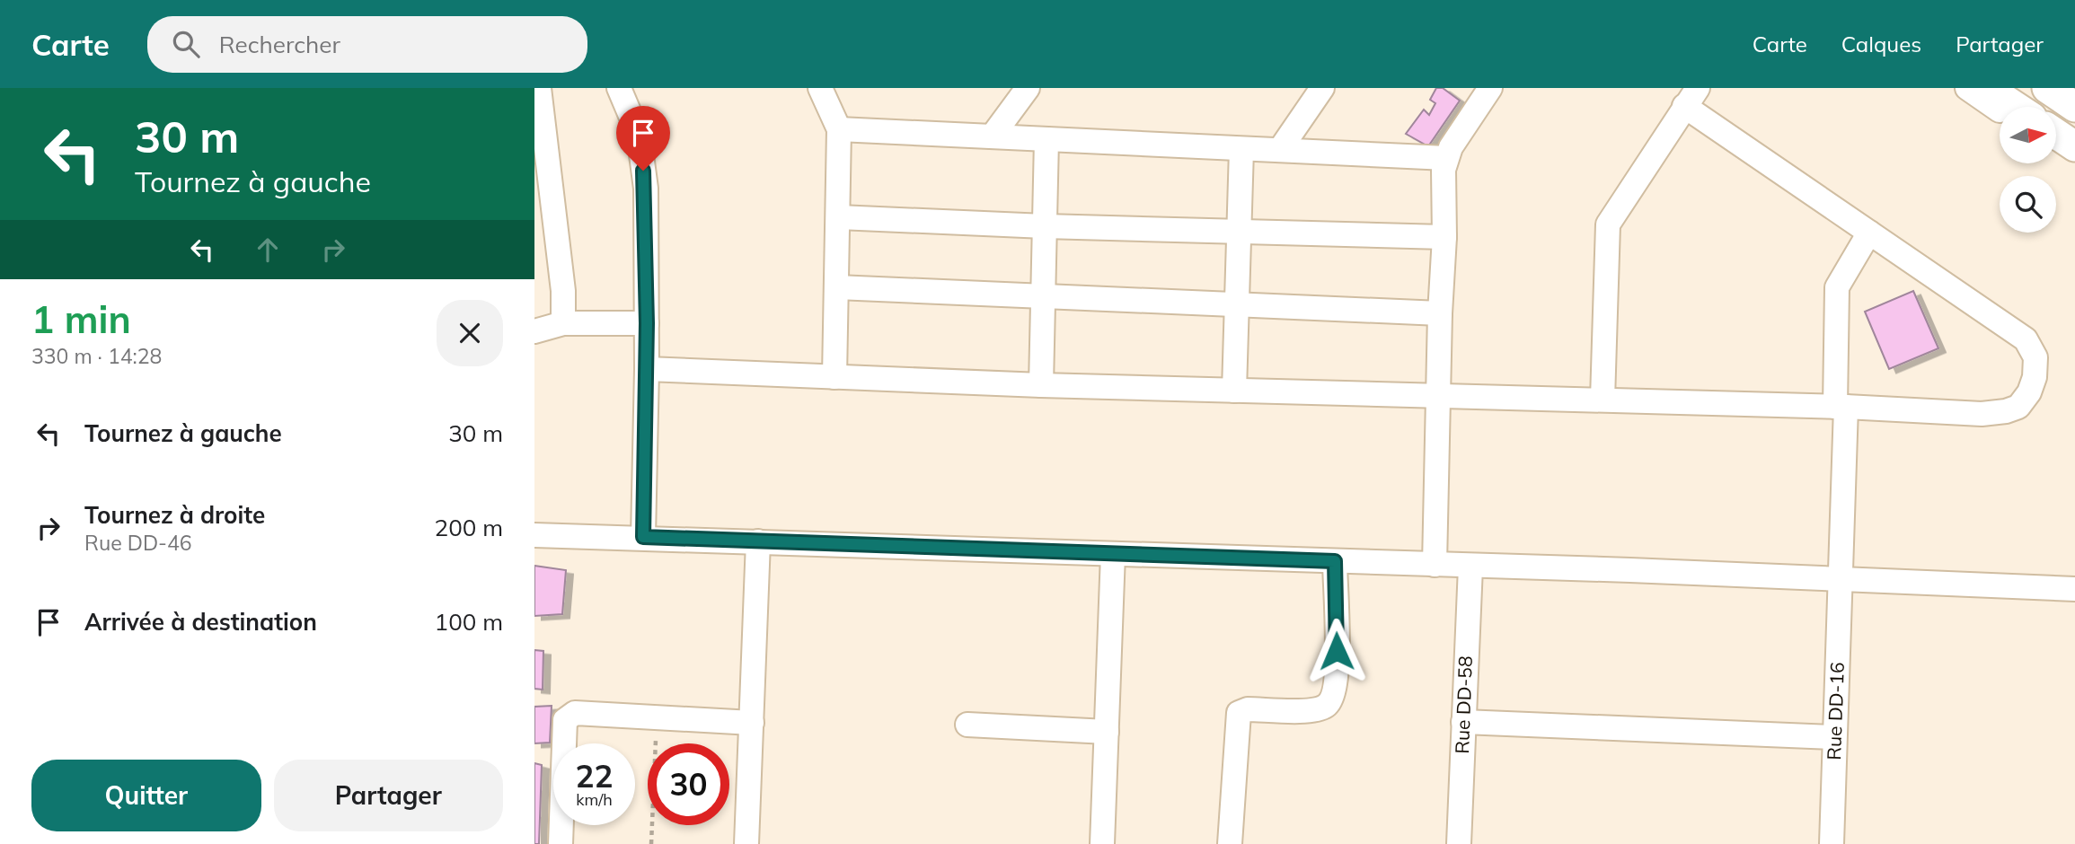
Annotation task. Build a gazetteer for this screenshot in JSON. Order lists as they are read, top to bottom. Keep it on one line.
{"streets":{"street":["Rue DD-58","Rue DD-16"]},"north":"right","page":{"header":"Carte","search":"Rechercher","nav":["Carte","Calques","Partager"],"turn":["30 m","Tournez à gauche"],"heading":["1 min","330 m · 14:28"],"list":[{"name":"Tournez à gauche","value":"30 m"},{"name":"Tournez à droite","note":"Rue DD-46","value":"200 m"},{"name":"Arrivée à destination","value":"100 m"}],"speed":"22 km/h","limit":"30","buttons":["Quitter","Partager"]}}
